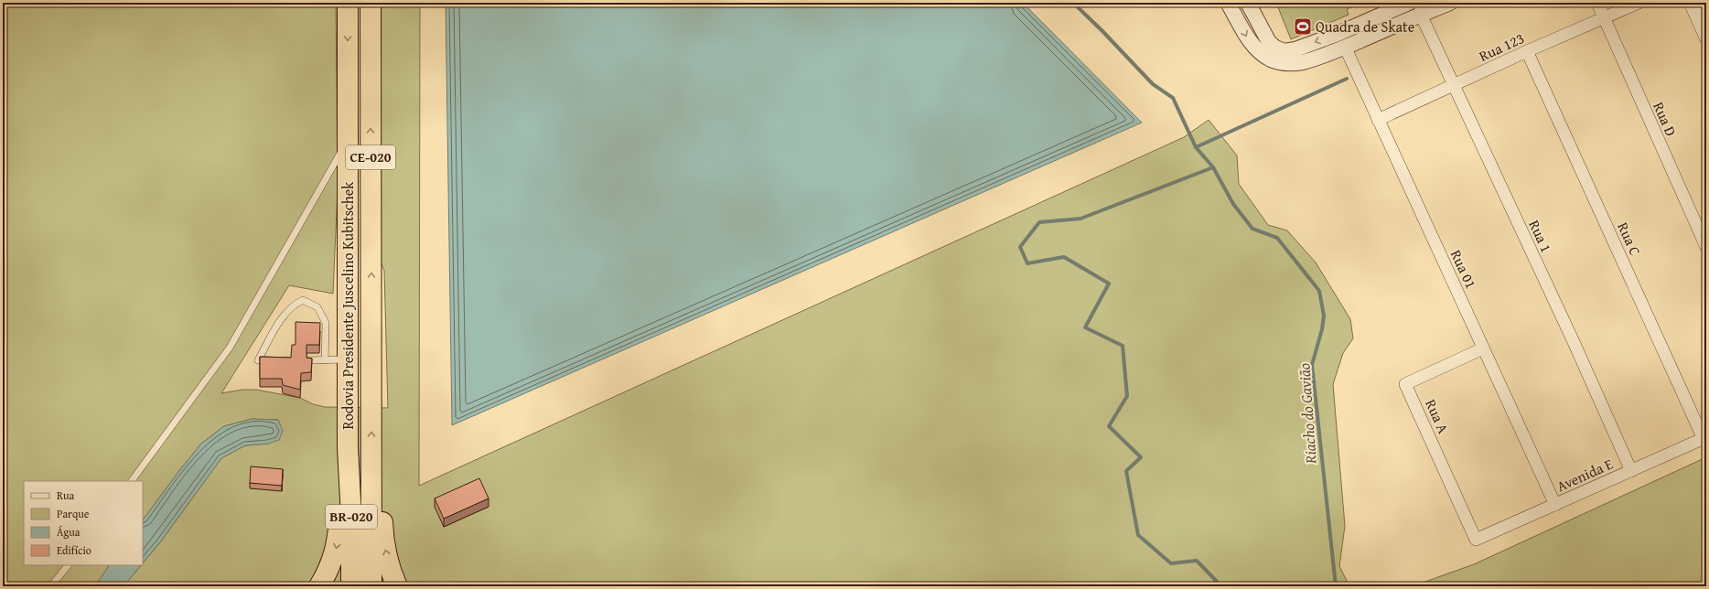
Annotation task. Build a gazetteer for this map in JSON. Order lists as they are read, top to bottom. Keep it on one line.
{"streets":{"highway":["CE-020","Rodovia Presidente Juscelino Kubitschek","BR-020"],"street":["Rua 123","Rua D","Rua 1","Rua C","Rua 01","Rua A","Avenida E"]},"crossings":[["Rua 123","Rua D"],["Rua 123","Rua 1"],["Rua 123","Rua C"],["Rua 123","Rua 01"],["Rua 1","Avenida E"],["Rua C","Avenida E"],["Rua 01","Rua A"],["Rua 01","Avenida E"],["Rua A","Avenida E"]],"water":["Riacho do Gavião"],"places":{"sports":["Quadra de Skate"]},"legend":["Rua","Parque","Água","Edifício"]}
